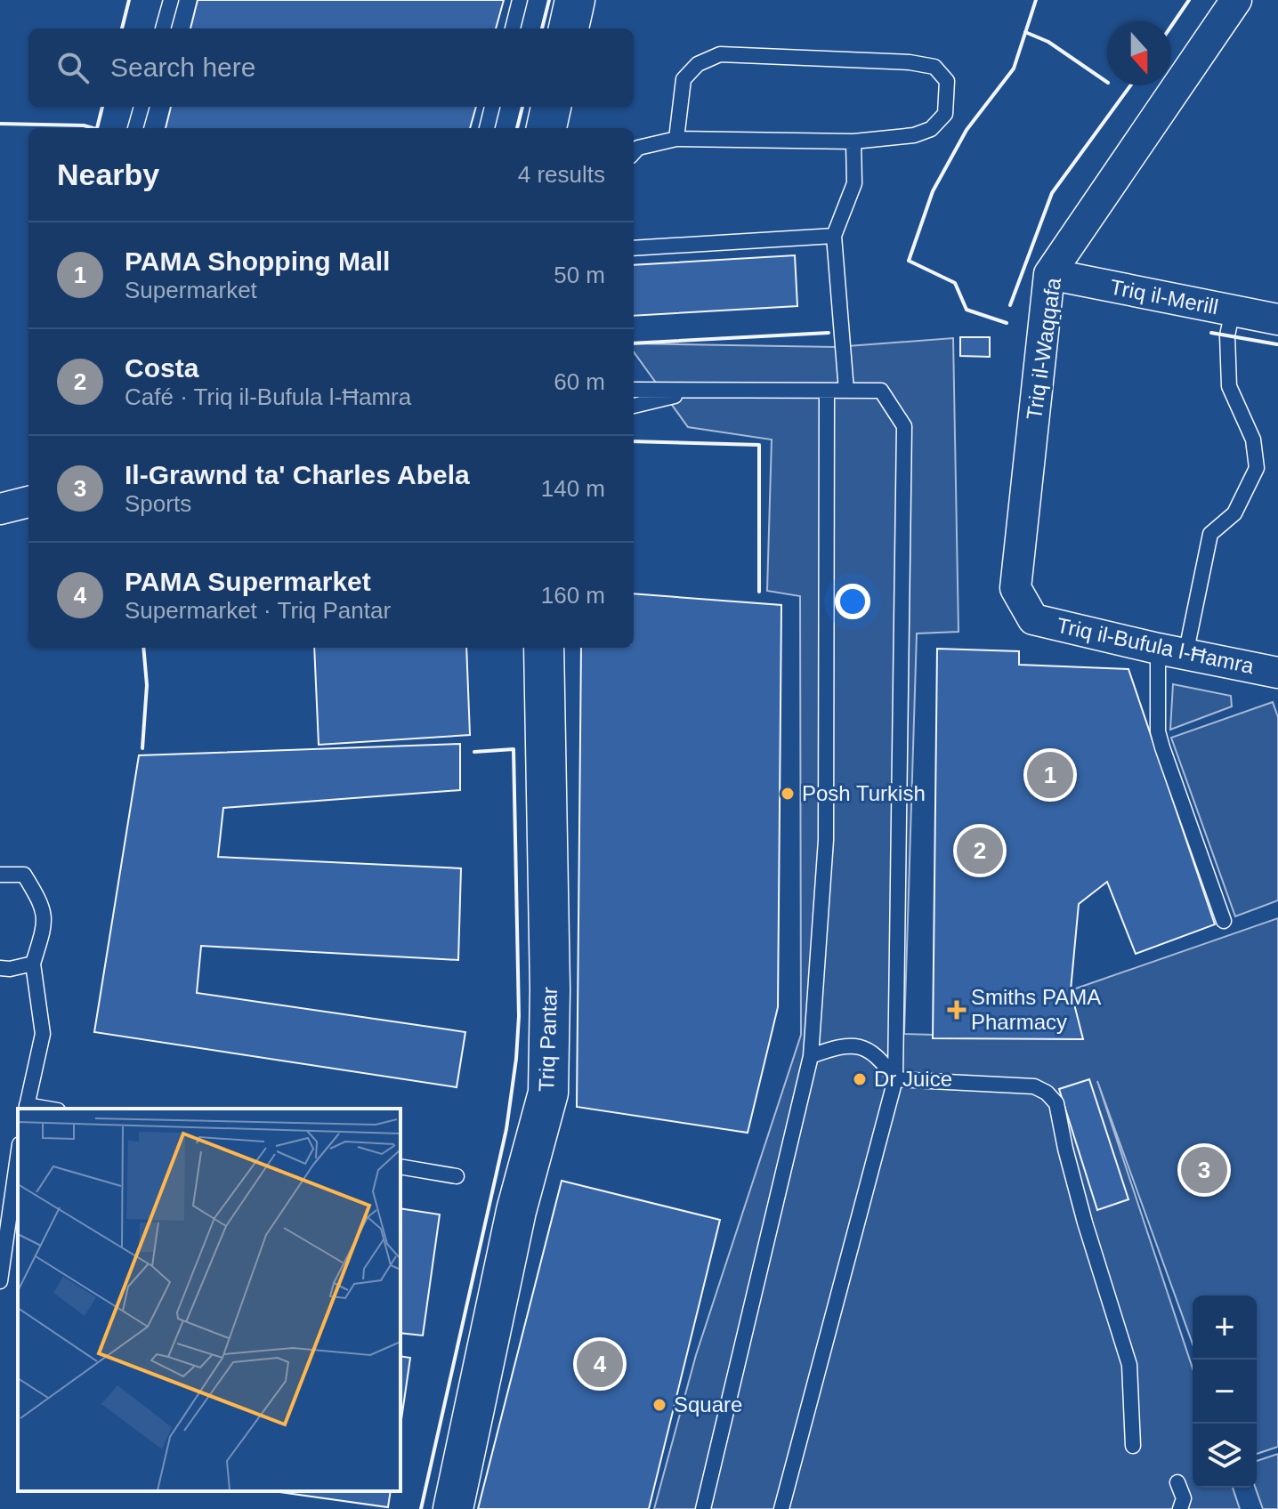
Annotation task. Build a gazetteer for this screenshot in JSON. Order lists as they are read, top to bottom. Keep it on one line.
{"streets":{"main road":["Triq Pantar"],"street":["Triq il-Merill","Triq il-Waqqafa","Triq il-Bufula l-Ħamra"]},"crossings":[["Triq il-Merill","Triq il-Waqqafa"],["Triq il-Waqqafa","Triq il-Bufula l-Ħamra"]],"places":{"other":["Posh Turkish","Dr Juice","Square"],"health":["Smiths PAMA Pharmacy"]},"north":"bottom","page":{"search":"Search here","heading":["Nearby","4 results"],"list":[{"mark":"1","name":"PAMA Shopping Mall","note":"Supermarket","value":"50 m"},{"mark":"2","name":"Costa","note":"Café · Triq il-Bufula l-Ħamra","value":"60 m"},{"mark":"3","name":"Il-Grawnd ta' Charles Abela","note":"Sports","value":"140 m"},{"mark":"4","name":"PAMA Supermarket","note":"Supermarket · Triq Pantar","value":"160 m"}],"pins":["1","2","3","4"],"map_buttons":["+","−"]}}
